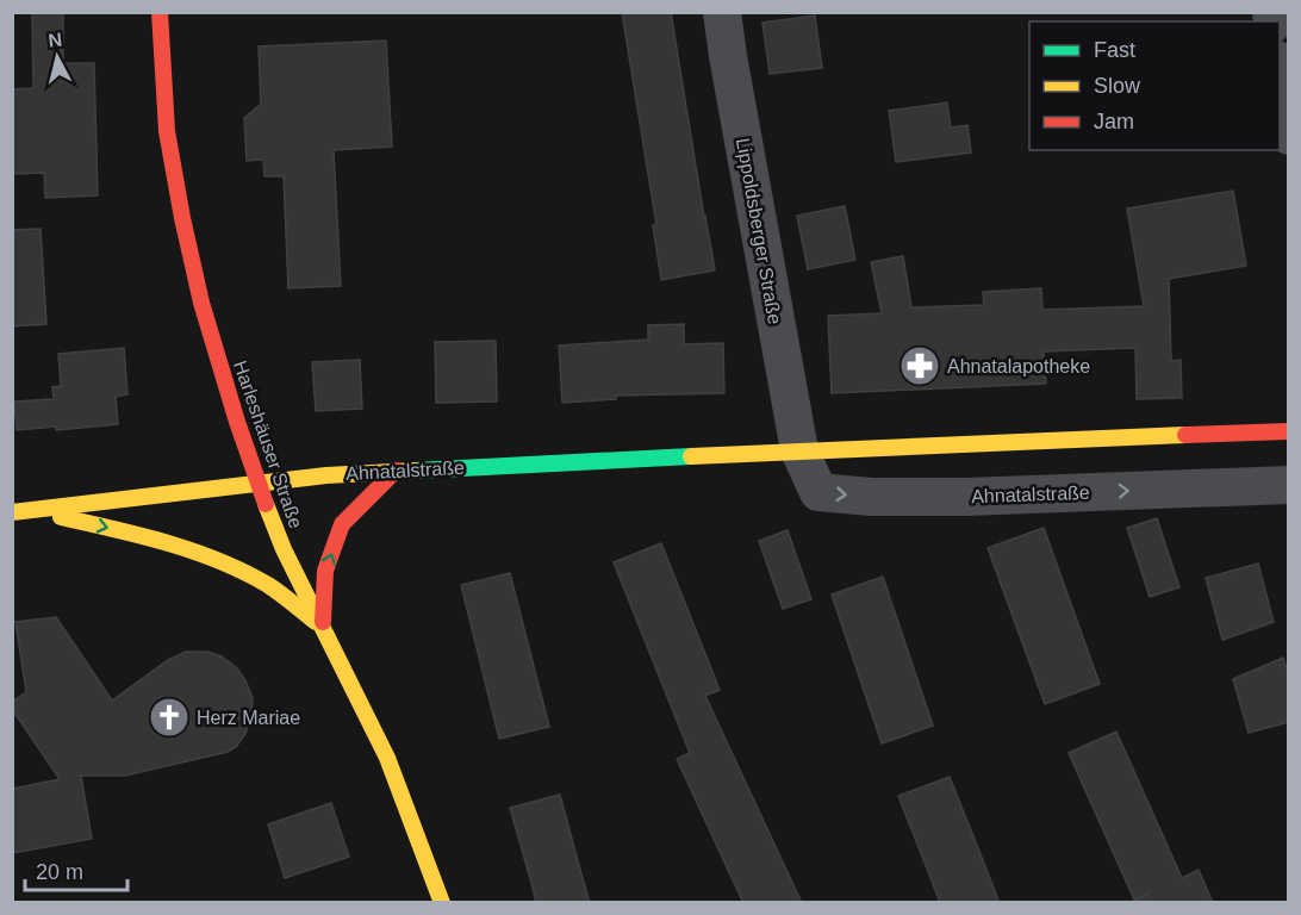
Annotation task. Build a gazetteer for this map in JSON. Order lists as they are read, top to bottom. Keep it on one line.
{"streets":{"street":["Lippoldsberger Straße","Harleshäuser Straße","Ahnatalstraße"]},"crossings":[["Lippoldsberger Straße","Ahnatalstraße"],["Harleshäuser Straße","Ahnatalstraße"]],"places":{"pharmacy":["Ahnatalapotheke"],"church":["Herz Mariae"]},"legend":["Fast","Slow","Jam"],"scale_bar":"20 m","north":"top"}
